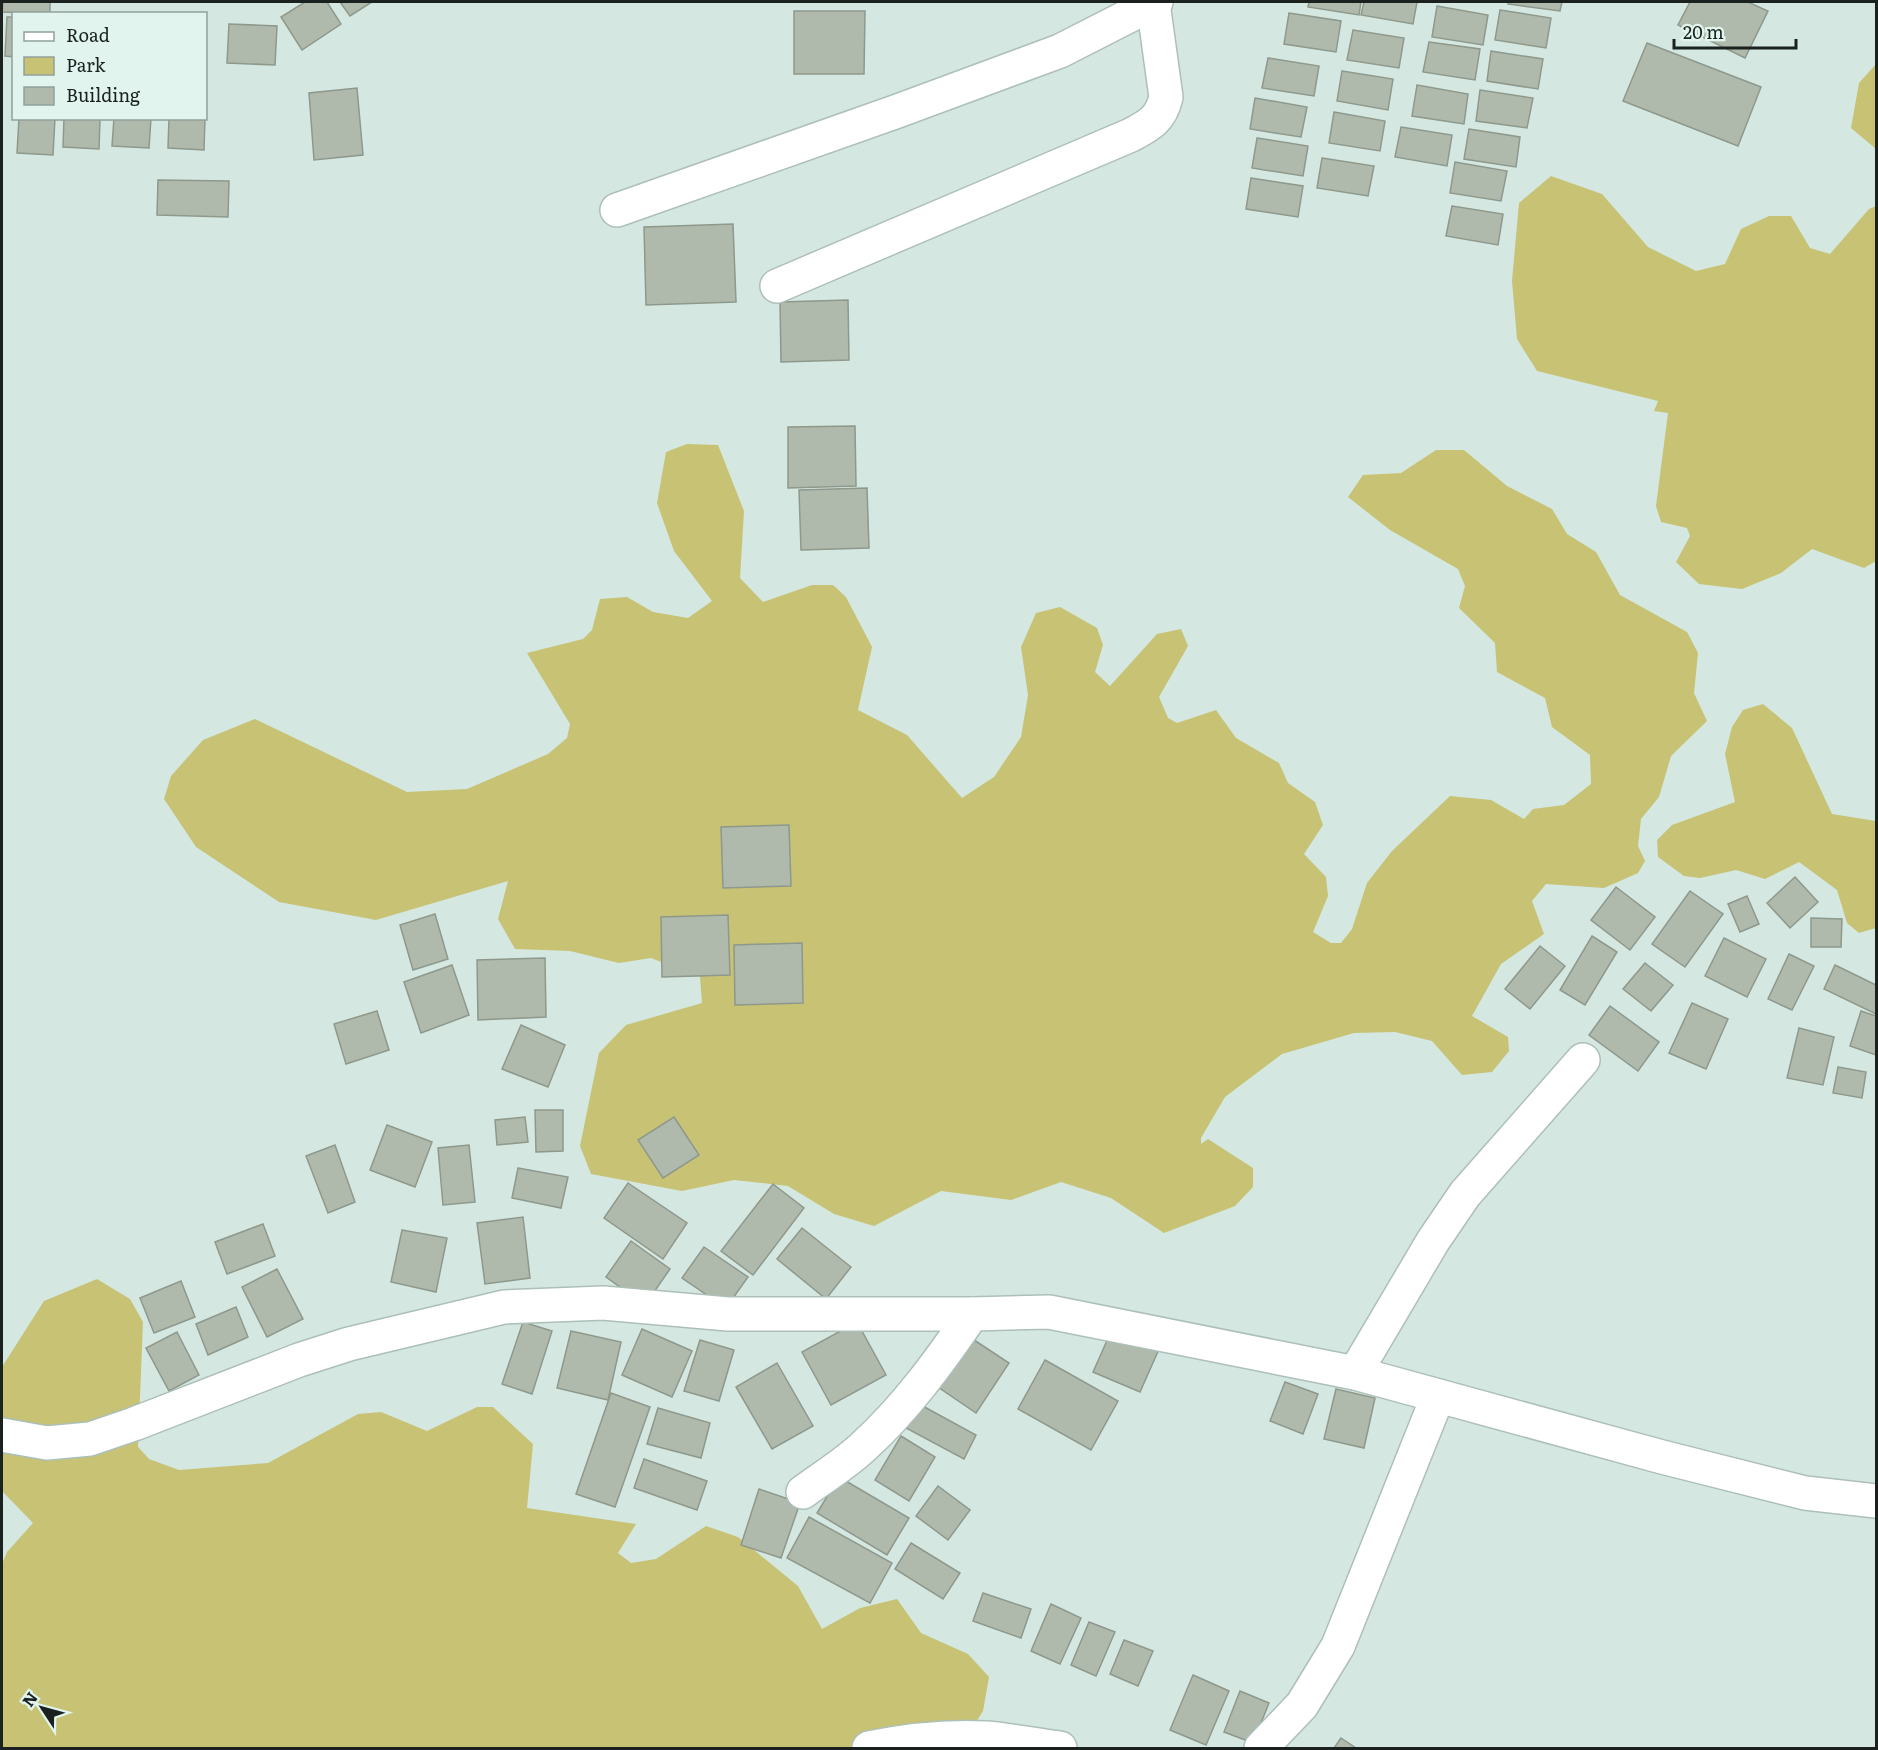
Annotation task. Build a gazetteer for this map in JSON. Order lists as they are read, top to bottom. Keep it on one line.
{"legend":["Road","Park","Building"],"scale_bar":"20 m","north":"top left"}
